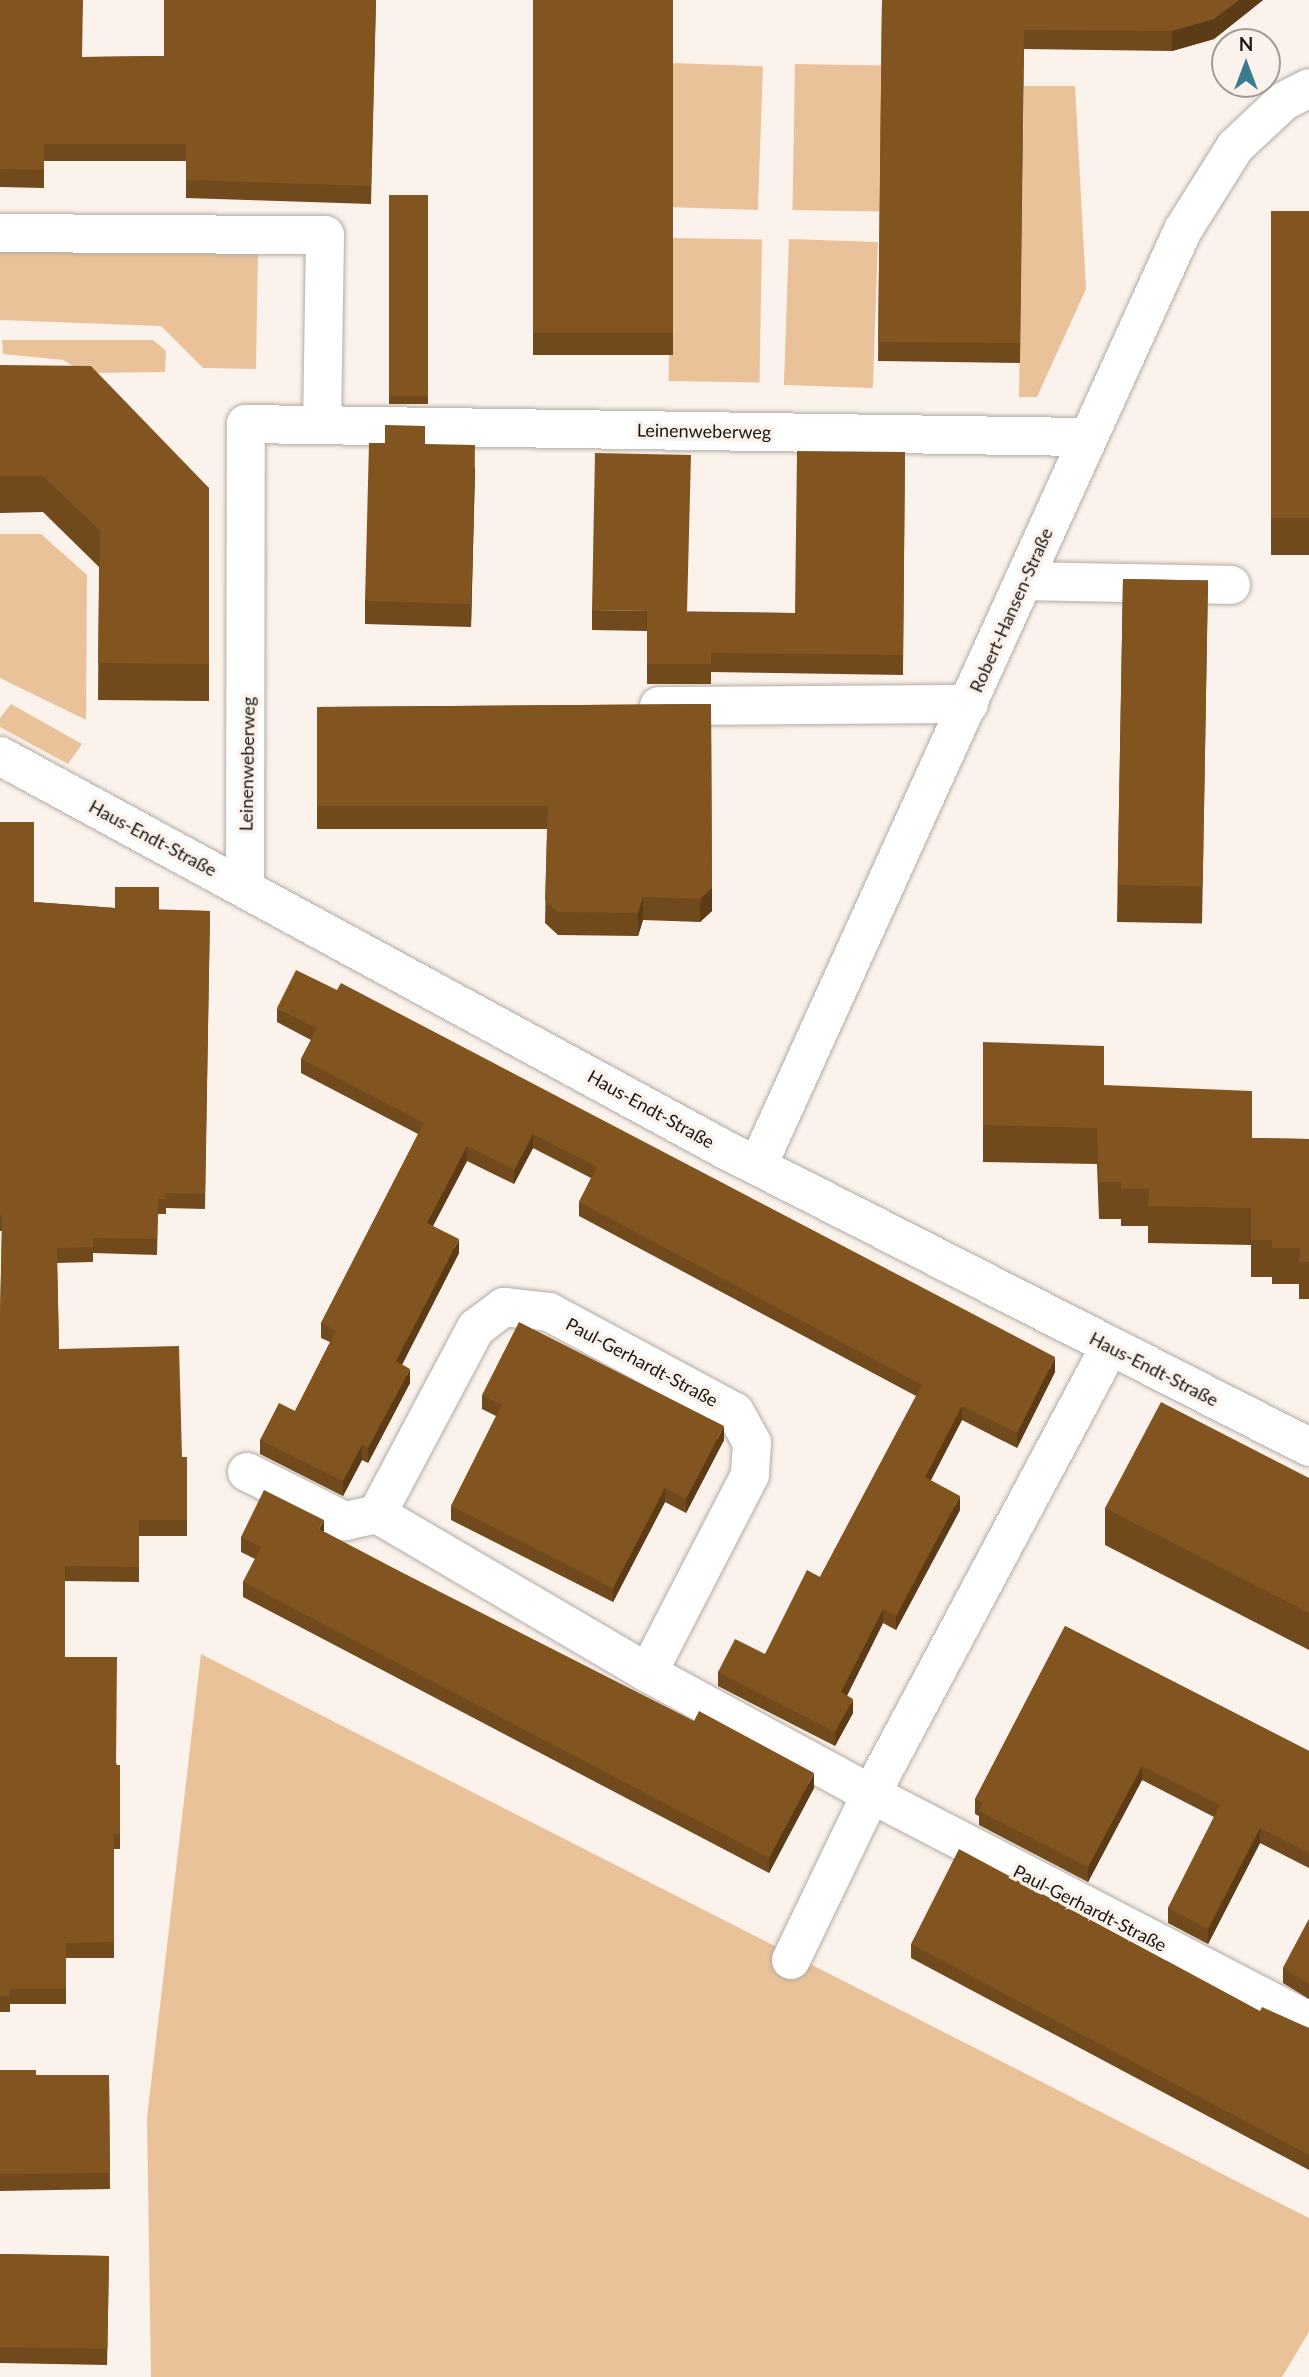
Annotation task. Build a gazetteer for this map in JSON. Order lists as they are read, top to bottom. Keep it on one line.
{"streets":{"street":["Leinenweberweg","Robert-Hansen-Straße","Haus-Endt-Straße","Paul-Gerhardt-Straße"]},"crossings":[["Leinenweberweg","Robert-Hansen-Straße"],["Leinenweberweg","Haus-Endt-Straße"],["Robert-Hansen-Straße","Haus-Endt-Straße"]],"north":"top"}
